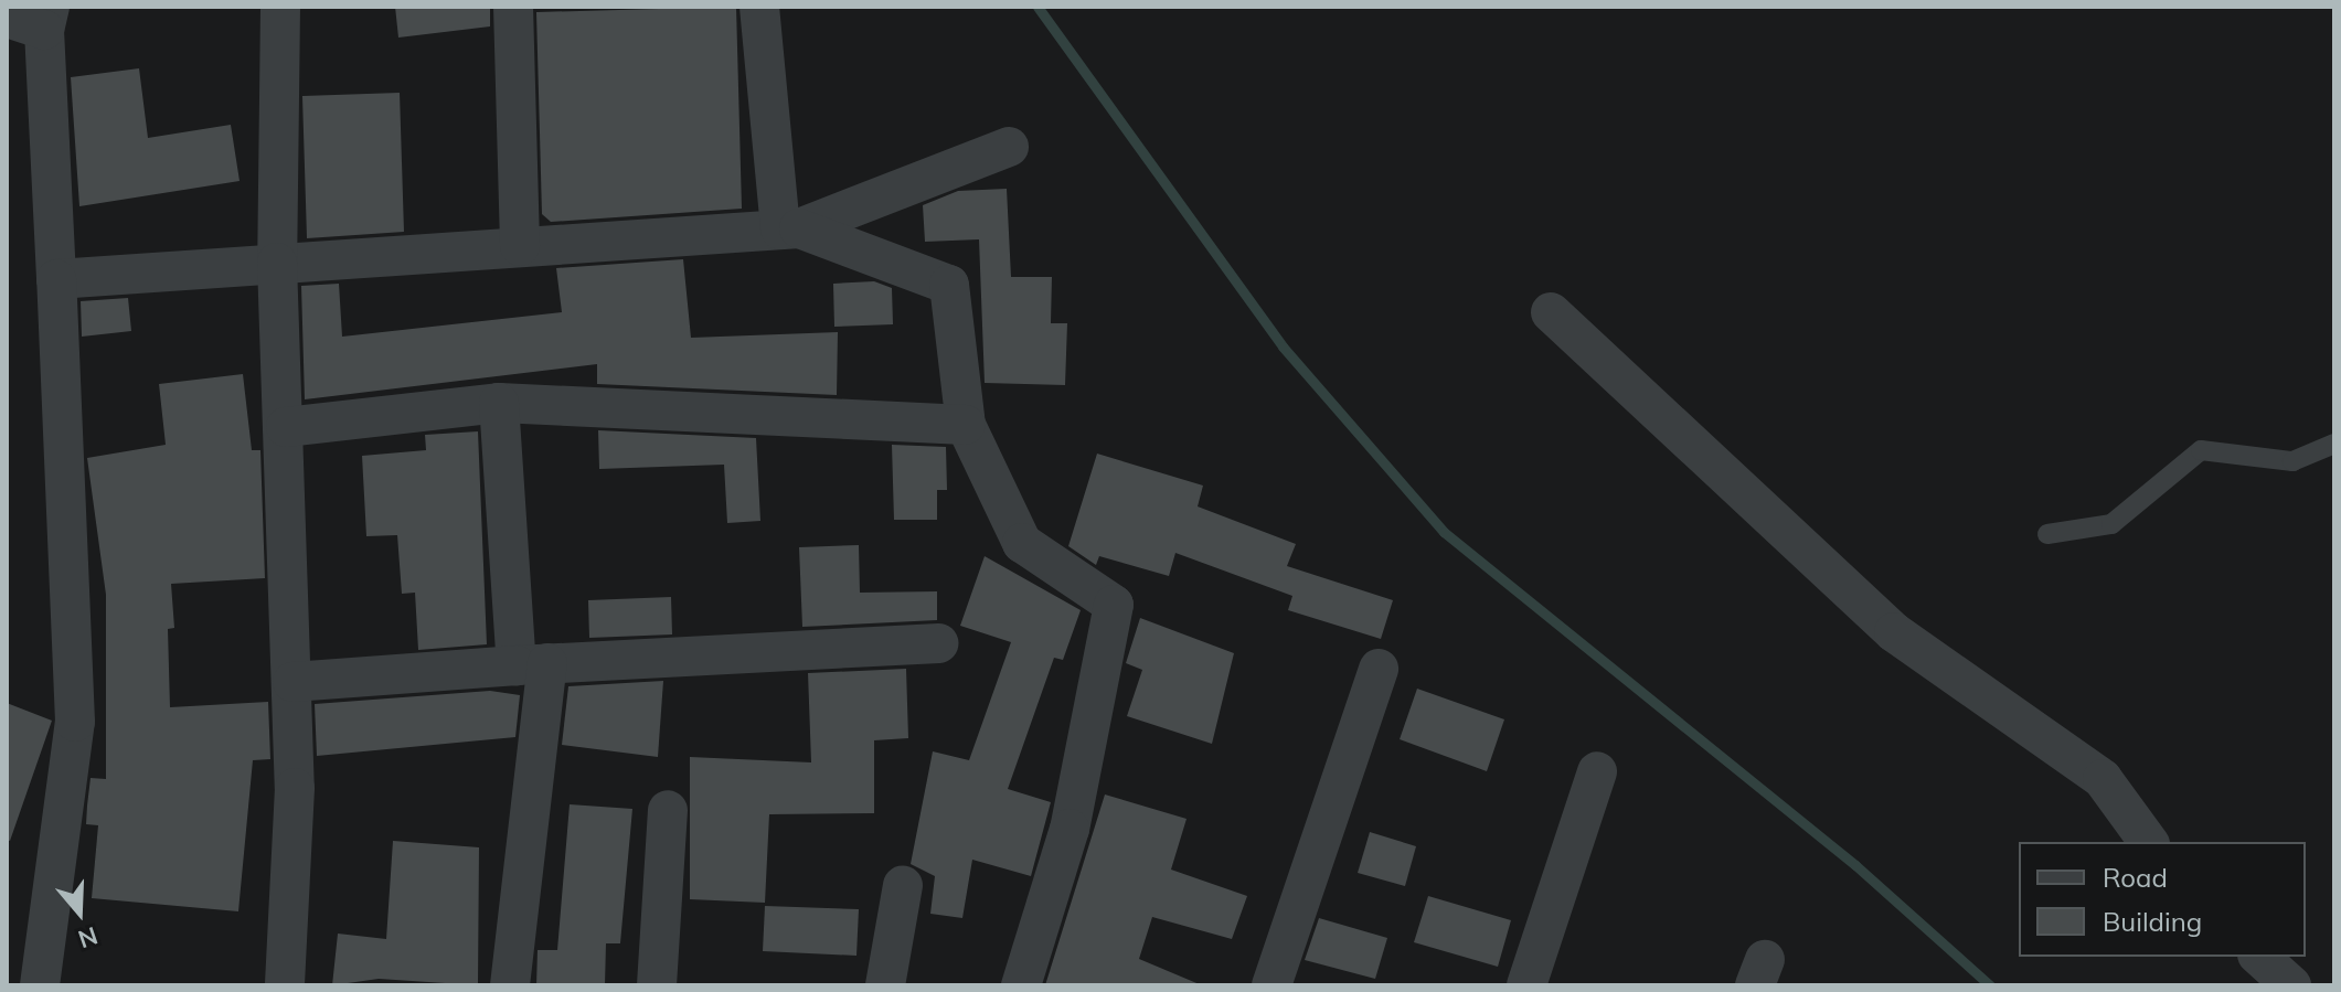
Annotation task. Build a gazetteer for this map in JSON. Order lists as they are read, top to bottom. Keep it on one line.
{"legend":["Road","Building"],"north":"bottom"}
